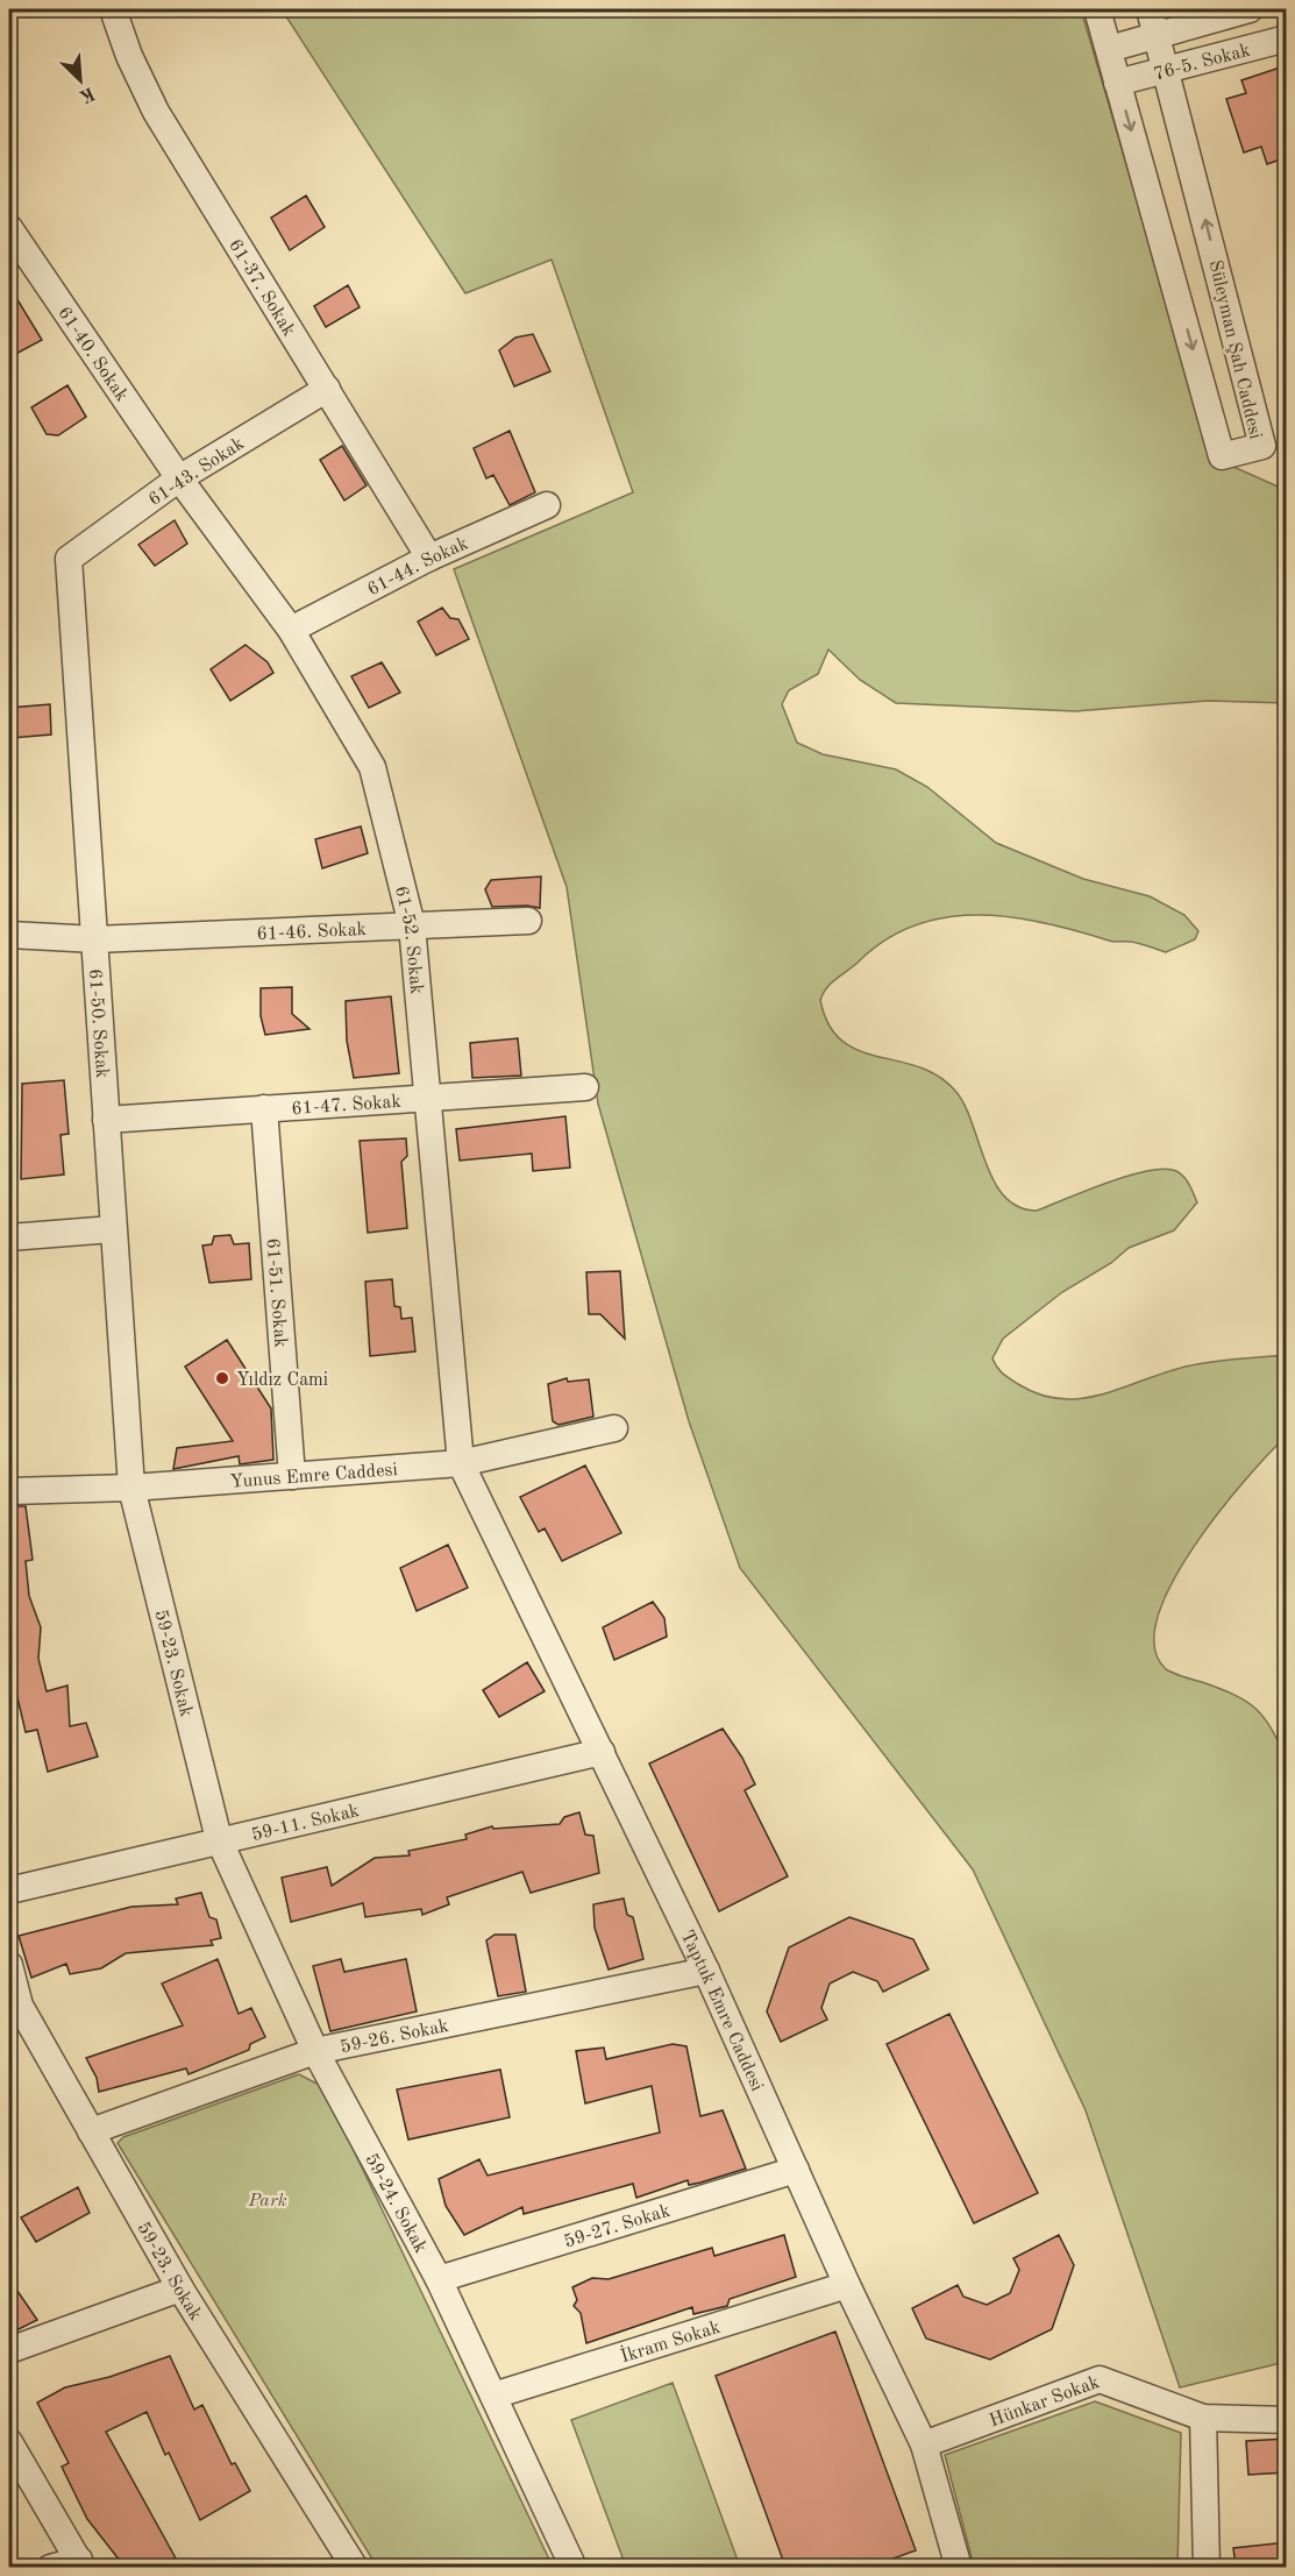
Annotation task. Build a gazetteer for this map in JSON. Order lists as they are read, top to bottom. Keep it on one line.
{"streets":{"street":["76-5. Sokak","61-37. Sokak","Süleyman Şah Caddesi","61-40. Sokak","61-43. Sokak","61-44. Sokak","61-46. Sokak","61-52. Sokak","61-50. Sokak","61-47. Sokak","61-51. Sokak","Yunus Emre Caddesi","59-23. Sokak","59-11. Sokak","Taptuk Emre Caddesi","59-26. Sokak","59-24. Sokak","59-27. Sokak","İkram Sokak","Hünkar Sokak"]},"crossings":[["76-5. Sokak","Süleyman Şah Caddesi"],["61-37. Sokak","61-43. Sokak"],["61-37. Sokak","61-44. Sokak"],["61-40. Sokak","61-43. Sokak"],["61-40. Sokak","61-52. Sokak"],["61-43. Sokak","61-52. Sokak"],["61-43. Sokak","61-50. Sokak"],["61-44. Sokak","61-52. Sokak"],["61-46. Sokak","61-52. Sokak"],["61-46. Sokak","61-50. Sokak"],["61-52. Sokak","61-47. Sokak"],["61-52. Sokak","Yunus Emre Caddesi"],["61-52. Sokak","Taptuk Emre Caddesi"],["61-50. Sokak","61-47. Sokak"],["61-50. Sokak","Yunus Emre Caddesi"],["61-50. Sokak","59-23. Sokak"],["61-47. Sokak","61-51. Sokak"],["61-51. Sokak","Yunus Emre Caddesi"],["Yunus Emre Caddesi","59-23. Sokak"],["Yunus Emre Caddesi","Taptuk Emre Caddesi"],["59-23. Sokak","59-11. Sokak"],["59-23. Sokak","59-26. Sokak"],["59-23. Sokak","59-24. Sokak"],["59-11. Sokak","Taptuk Emre Caddesi"],["59-11. Sokak","59-24. Sokak"],["Taptuk Emre Caddesi","59-26. Sokak"],["Taptuk Emre Caddesi","59-27. Sokak"],["Taptuk Emre Caddesi","İkram Sokak"],["Taptuk Emre Caddesi","Hünkar Sokak"],["59-26. Sokak","59-24. Sokak"],["59-24. Sokak","59-27. Sokak"],["59-24. Sokak","İkram Sokak"]],"parks":["Park"],"places":["Yıldız Cami"],"north":"bottom right"}
